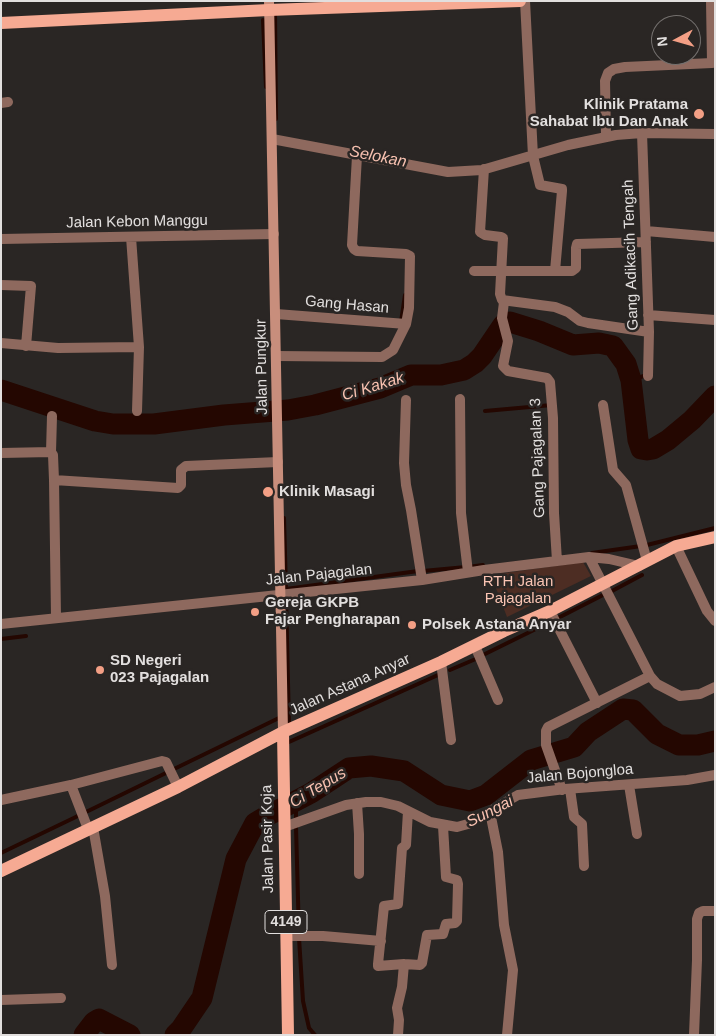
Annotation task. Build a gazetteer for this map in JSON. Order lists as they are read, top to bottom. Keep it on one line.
{"streets":{"main road":["Jalan Pungkur","Jalan Astana Anyar","Jalan Pasir Koja","4149"],"street":["Jalan Kebon Manggu","Gang Adikacih Tengah","Gang Hasan","Gang Pajagalan 3","Jalan Pajagalan","Jalan Bojongloa"]},"crossings":[["Jalan Kebon Manggu","Jalan Pungkur"],["Gang Hasan","Jalan Pungkur"],["Jalan Pungkur","Jalan Pajagalan"],["Jalan Pungkur","Jalan Astana Anyar"],["Jalan Pungkur","Jalan Pasir Koja"],["Gang Pajagalan 3","Jalan Pajagalan"],["Jalan Pajagalan","Jalan Astana Anyar"],["Jalan Astana Anyar","Jalan Pasir Koja"],["Jalan Bojongloa","Jalan Pasir Koja"]],"water":["Selokan","Ci Kakak","Ci Tepus","Sungai"],"parks":["RTH Jalan Pajagalan"],"places":["Klinik Pratama Sahabat Ibu Dan Anak","Klinik Masagi","Gereja GKPB Fajar Pengharapan","Polsek Astana Anyar","SD Negeri 023 Pajagalan"],"north":"left"}
